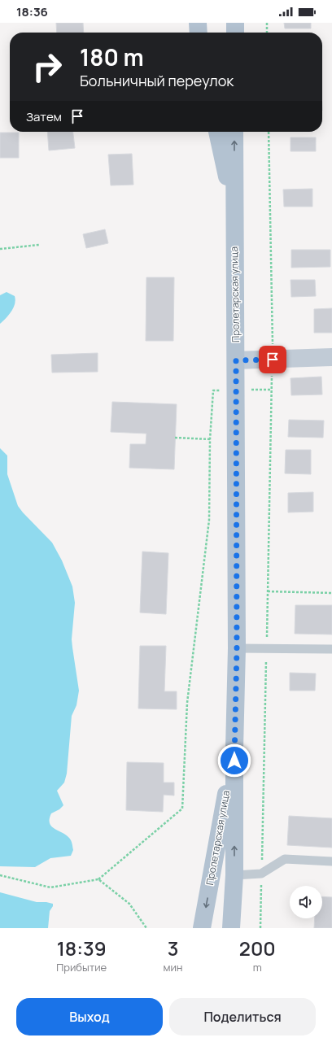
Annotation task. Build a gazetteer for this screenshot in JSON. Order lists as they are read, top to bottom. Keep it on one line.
{"streets":{"main road":["Пролетарская улица"]},"page":{"status":"18:36","turn":["180 m","Больничный переулок"],"then":"Затем","eta":["18:39","Прибытие","3","мин","200","m"],"buttons":["Выход","Поделиться"]}}
